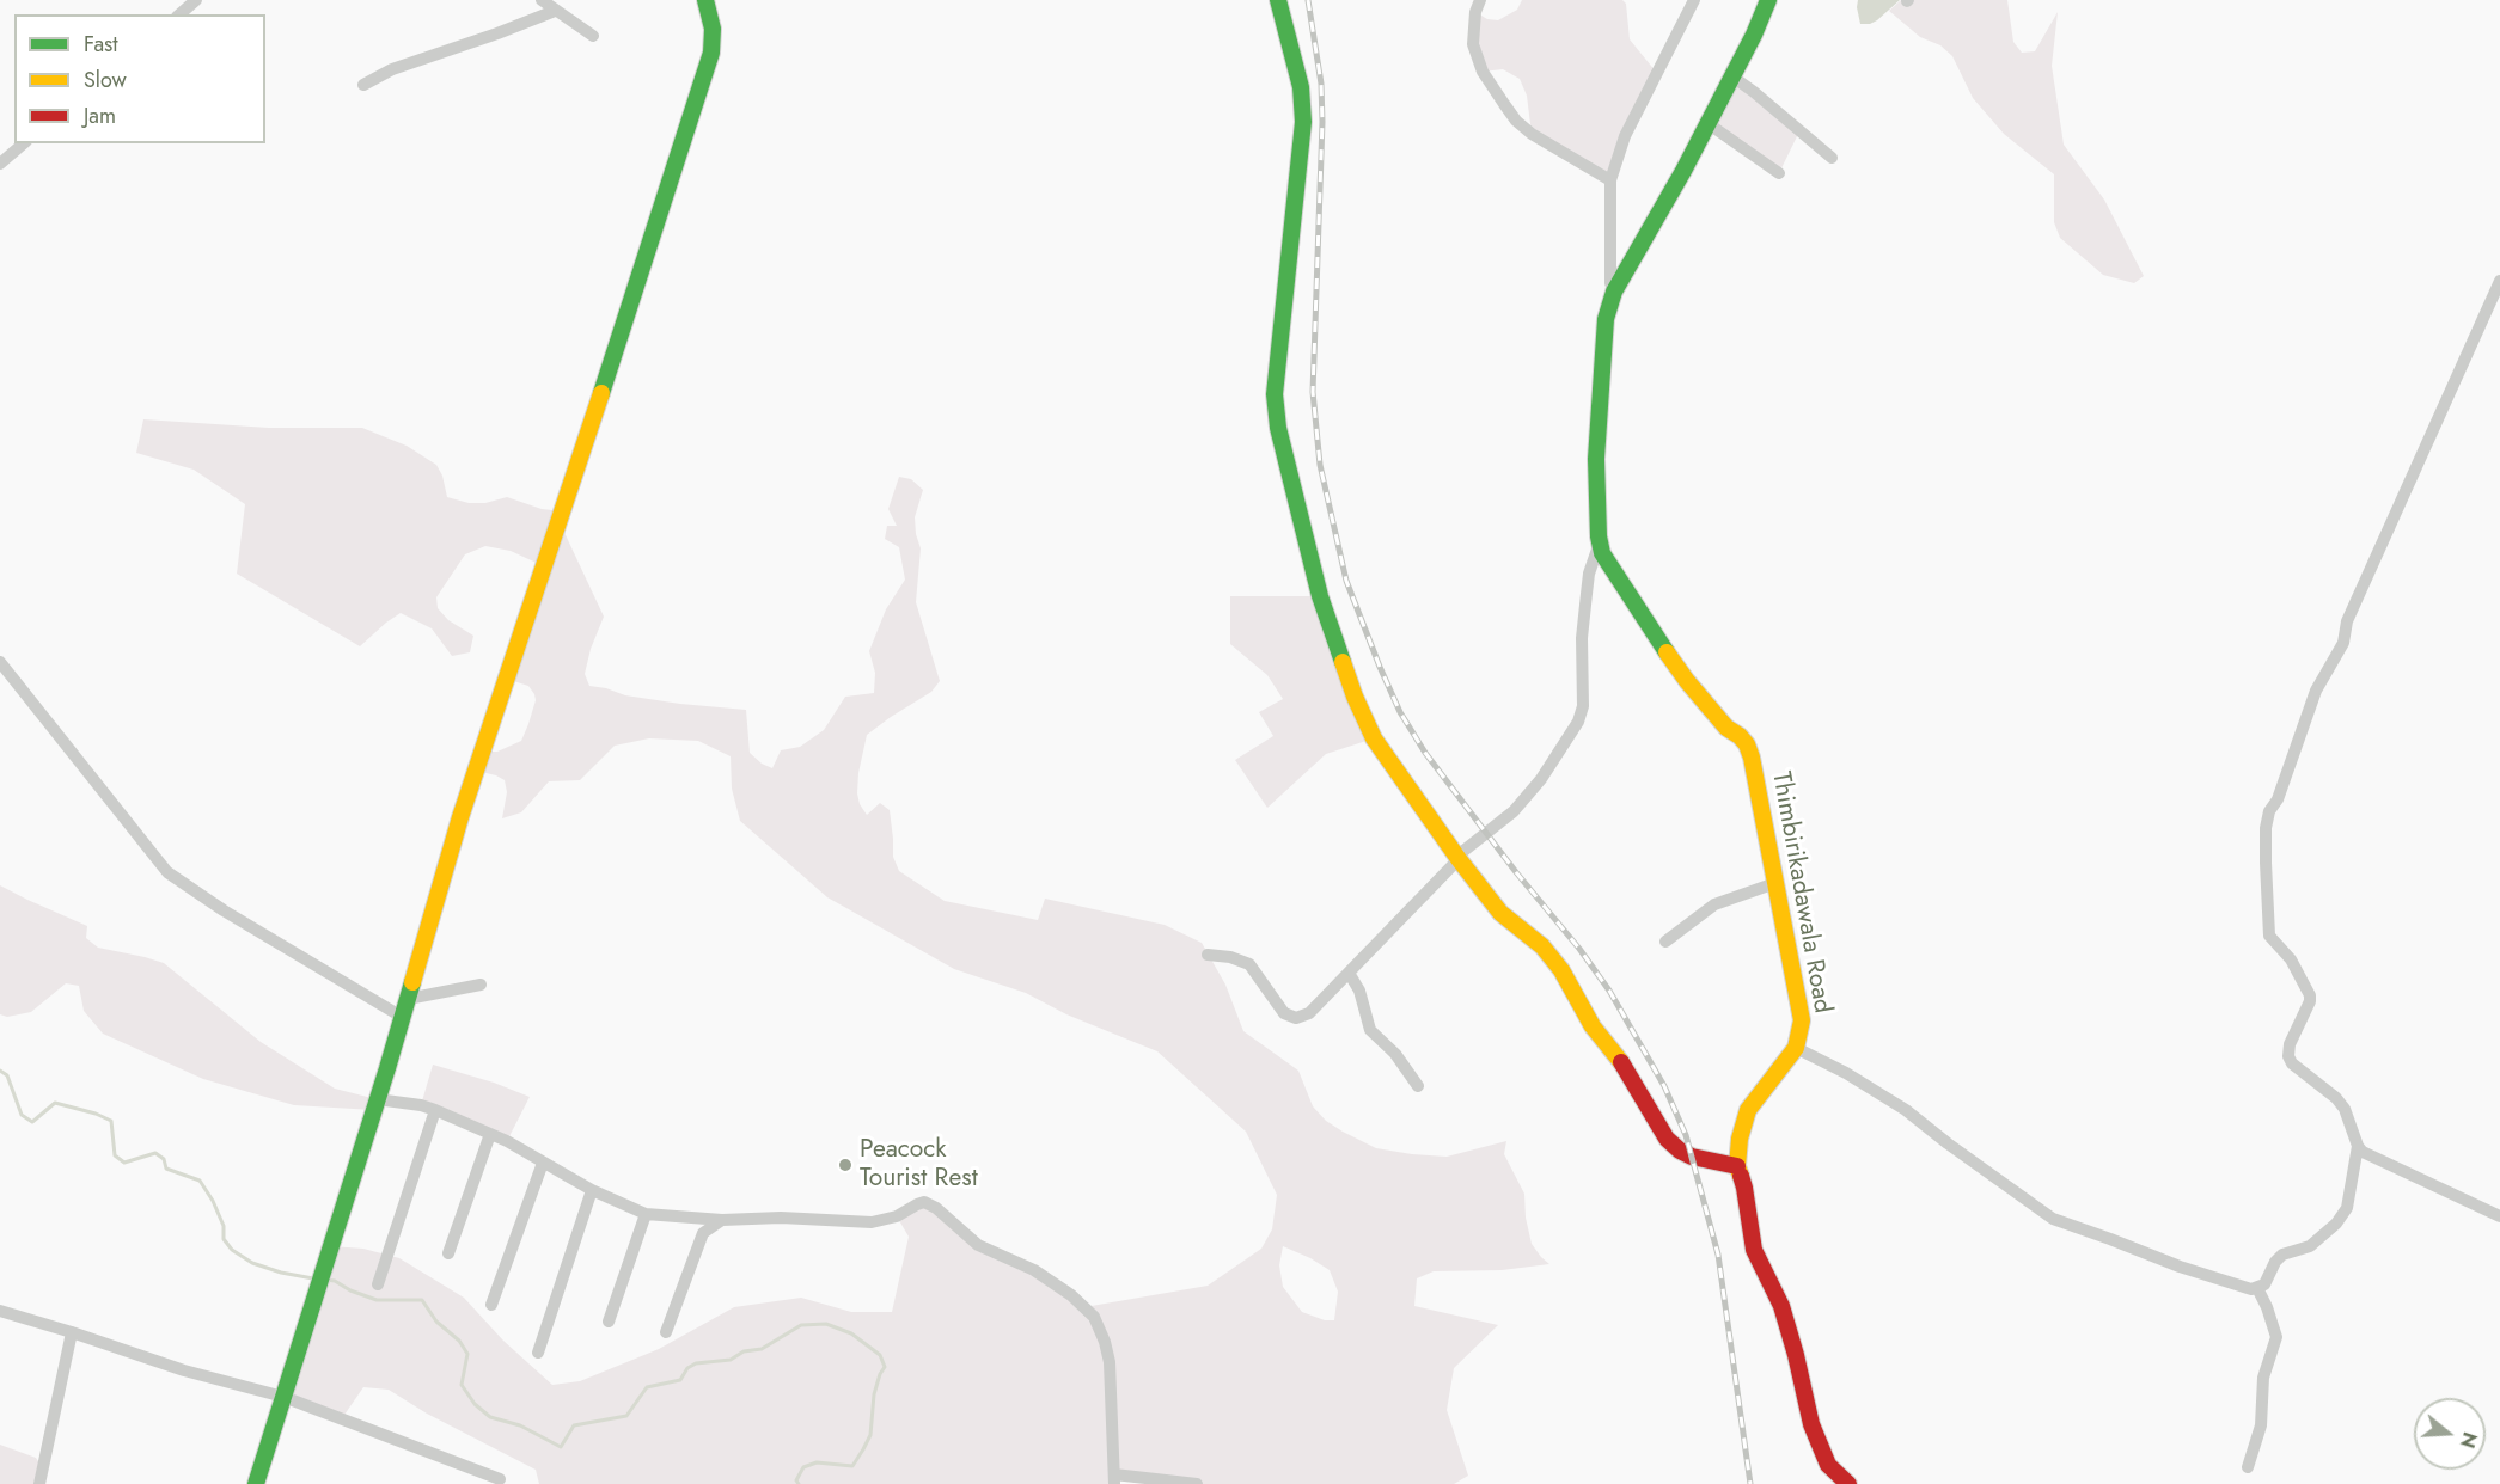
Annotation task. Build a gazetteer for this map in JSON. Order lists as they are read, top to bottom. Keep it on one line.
{"streets":{"street":["Thimbirikadawala Road"]},"places":["Peacock Tourist Rest"],"legend":["Fast","Slow","Jam"],"north":"right"}
